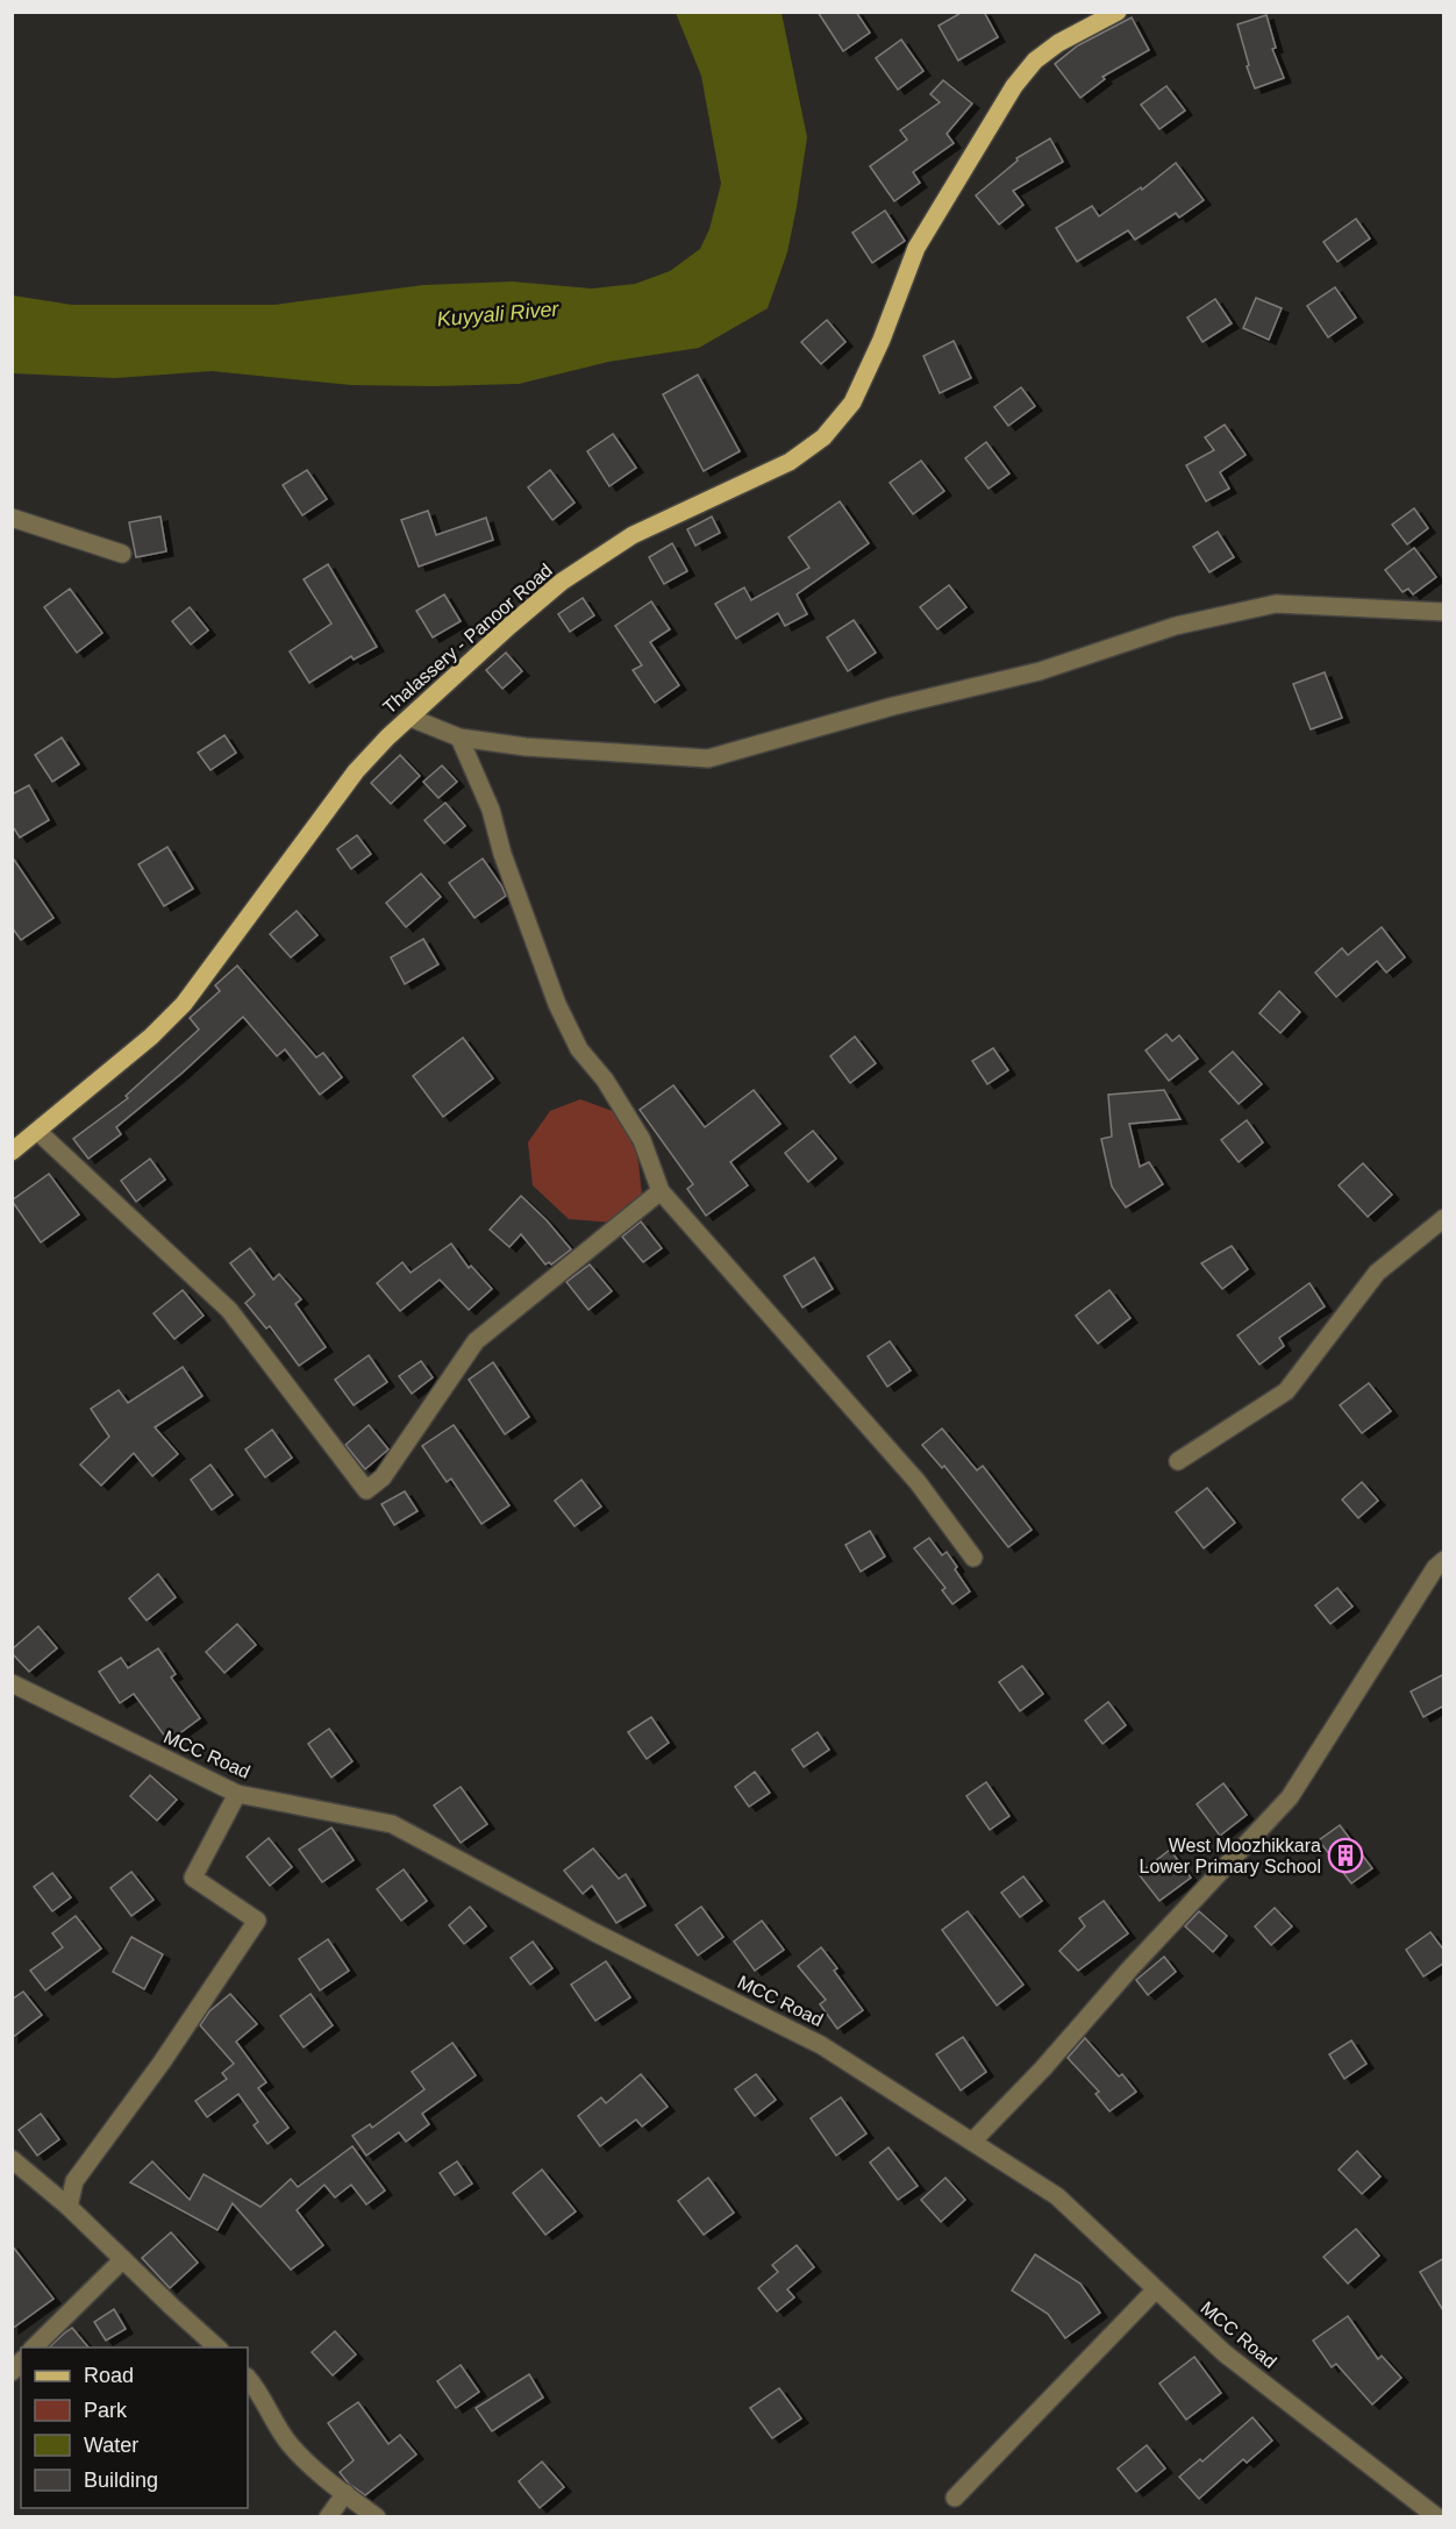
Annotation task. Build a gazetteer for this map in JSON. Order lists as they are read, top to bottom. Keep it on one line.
{"streets":{"main road":["Thalassery - Panoor Road"],"street":["MCC Road"]},"water":["Kuyyali River"],"places":{"building":["West Moozhikkara Lower Primary School"]},"legend":["Road","Park","Water","Building"]}
